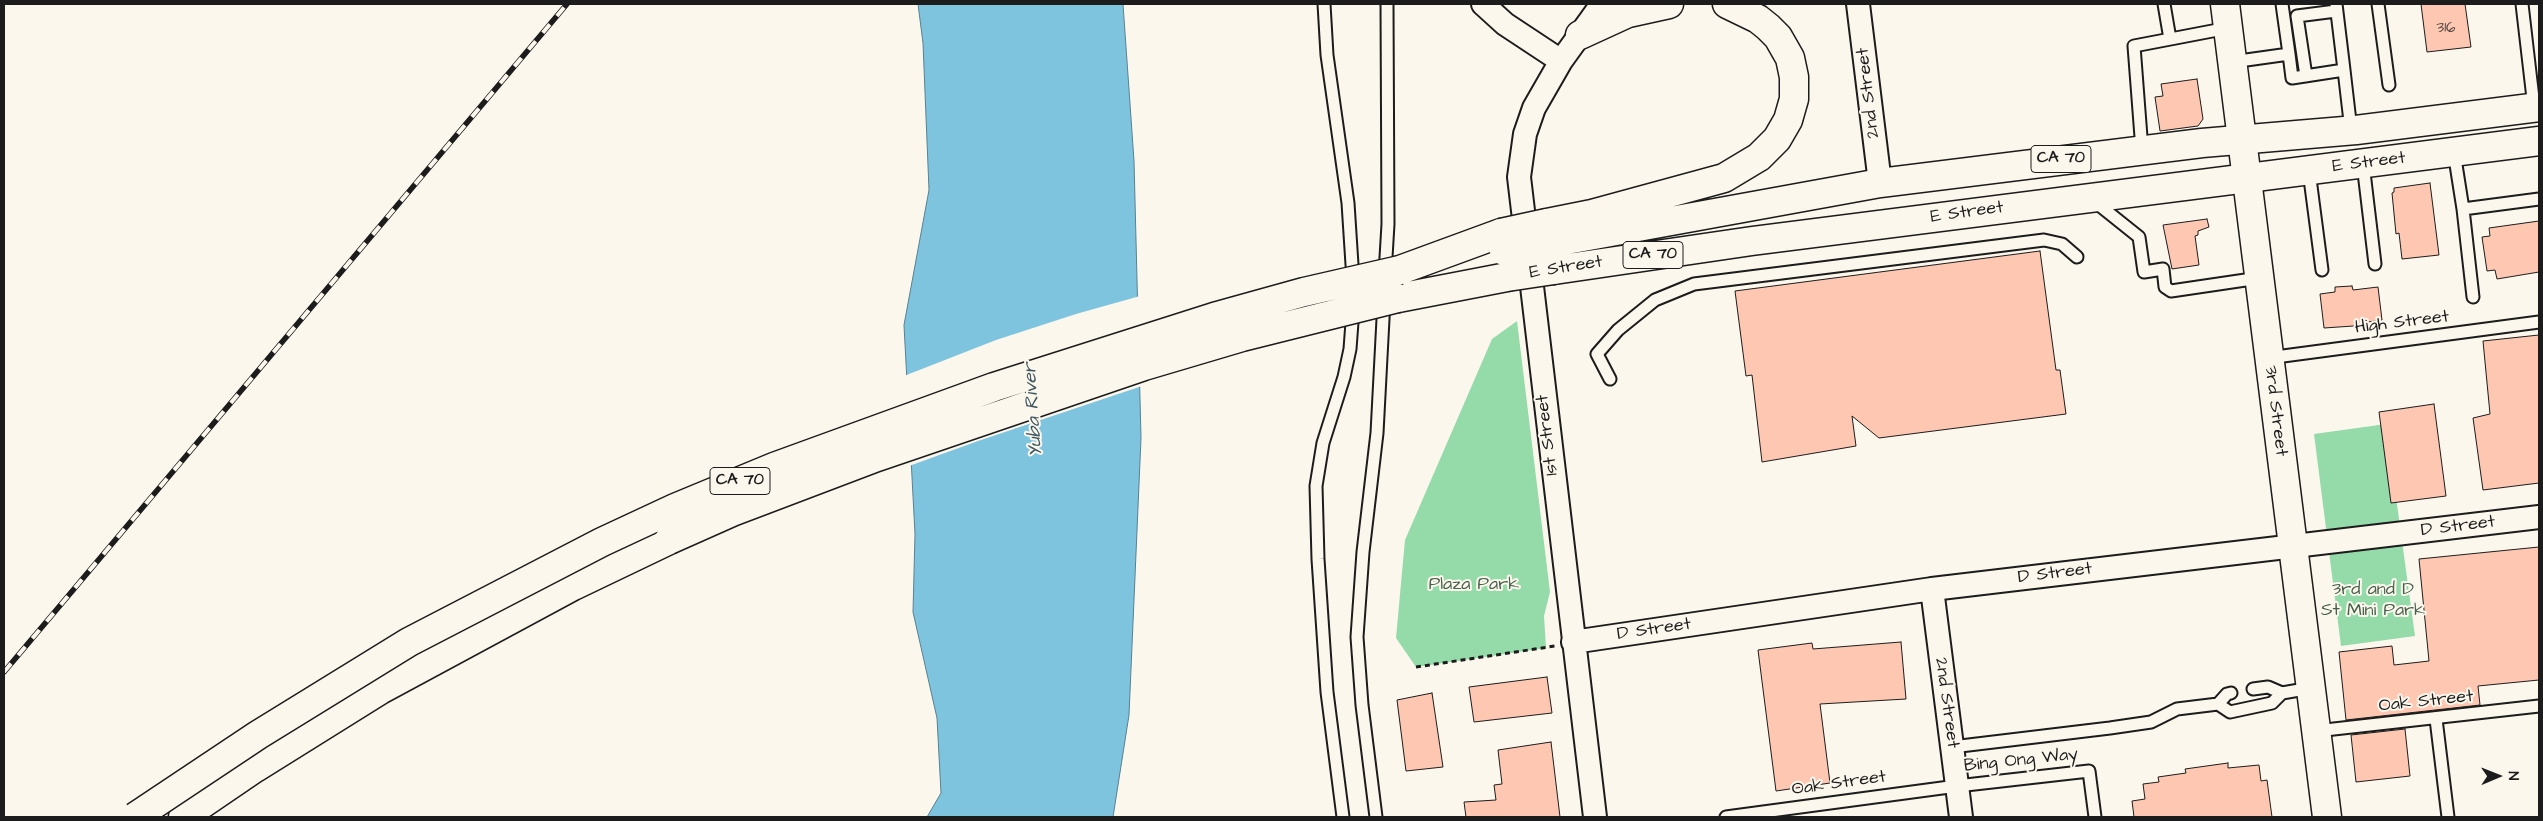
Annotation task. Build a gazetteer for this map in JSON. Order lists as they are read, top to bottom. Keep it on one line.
{"streets":{"main road":["CA 70","E Street","3rd Street"],"street":["2nd Street","1st Street","D Street"],"lane":["High Street","Oak Street","Bing Ong Way"]},"crossings":[["2nd Street","E Street"],["2nd Street","D Street"],["2nd Street","Oak Street"],["2nd Street","Bing Ong Way"],["E Street","3rd Street"],["High Street","3rd Street"],["3rd Street","D Street"],["3rd Street","Oak Street"],["1st Street","D Street"],["Oak Street","Bing Ong Way"]],"water":["Yuba River"],"parks":["Plaza Park","3rd and D St Mini Park"],"house_numbers":["316"],"north":"right"}
